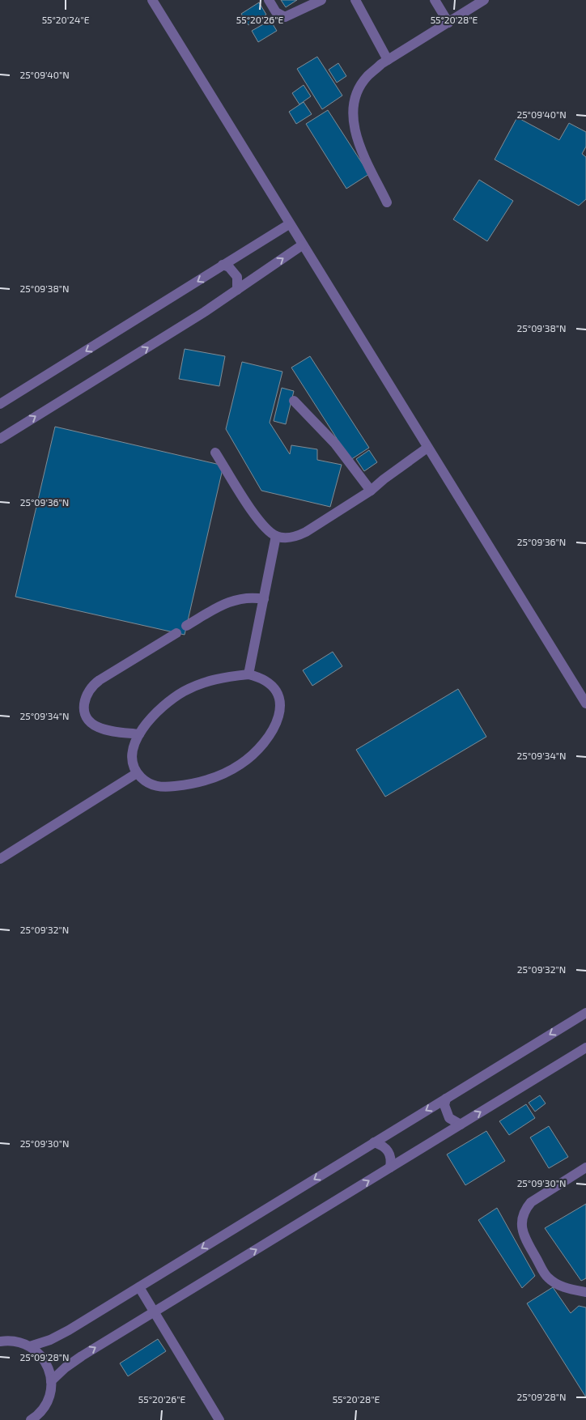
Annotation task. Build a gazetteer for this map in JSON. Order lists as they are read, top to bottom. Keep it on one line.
{"coordinates":["55°20'24\"E","55°20'26\"E","55°20'28\"E","25°09'40\"N","25°09'38\"N","25°09'36\"N","25°09'34\"N","25°09'32\"N","25°09'30\"N","25°09'28\"N"]}
